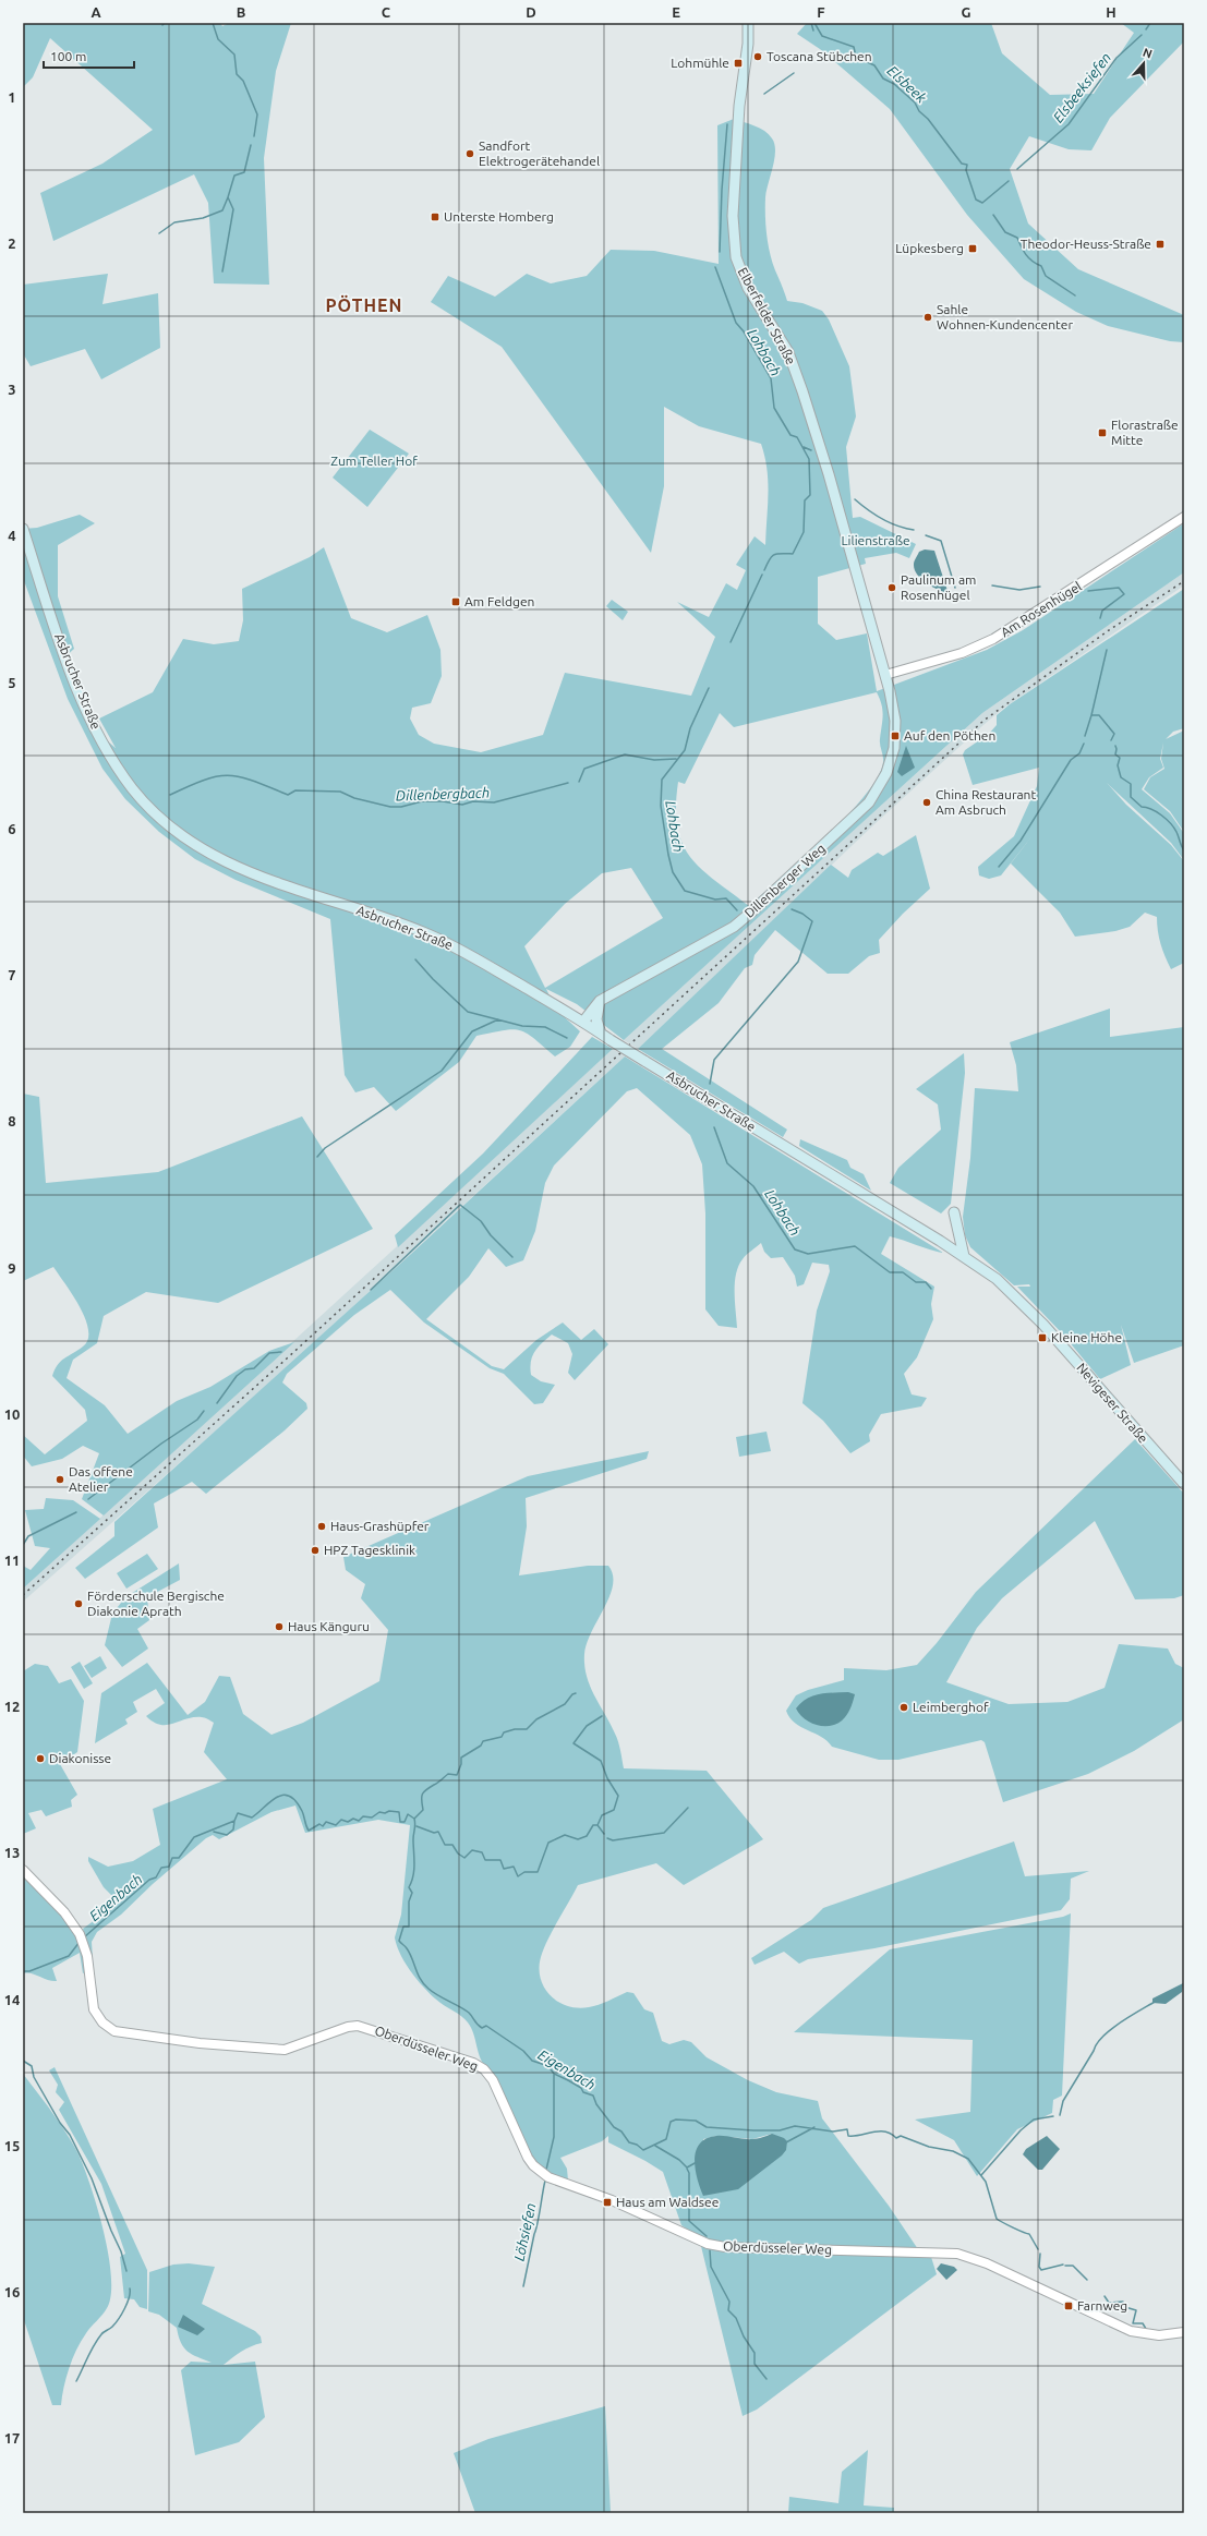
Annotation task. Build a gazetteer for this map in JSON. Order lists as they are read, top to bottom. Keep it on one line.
{"streets":{"main road":["Elberfelder Straße","Asbrucher Straße","Dillenberger Weg","Nevigeser Straße"],"street":["Am Rosenhügel","Oberdüsseler Weg"]},"crossings":[["Elberfelder Straße","Am Rosenhügel"],["Elberfelder Straße","Dillenberger Weg"],["Am Rosenhügel","Dillenberger Weg"],["Asbrucher Straße","Dillenberger Weg"],["Asbrucher Straße","Nevigeser Straße"]],"districts":["PÖTHEN"],"water":["Elsbeek","Elsbeeksiefen","Lohbach","Dillenbergbach","Eigenbach","Löhsiefen"],"parks":["Zum Teller Hof","Lilienstraße"],"places":{"other":["Toscana Stübchen","Sandfort Elektrogerätehandel","Sahle Wohnen-Kundencenter","Paulinum am Rosenhügel","China Restaurant Am Asbruch","Das offene Atelier","Haus-Grashüpfer","HPZ Tagesklinik","Förderschule Bergische Diakonie Aprath","Haus Känguru","Leimberghof","Diakonisse"],"transit":["Lohmühle","Unterste Homberg","Theodor-Heuss-Straße","Lüpkesberg","Florastraße Mitte","Am Feldgen","Auf den Pöthen","Kleine Höhe","Haus am Waldsee","Farnweg"]},"scale_bar":"100 m","north":"top","grid":{"columns":["A","B","C","D","E","F","G","H"],"rows":["1","2","3","4","5","6","7","8","9","10","11","12","13","14","15","16","17"]}}
